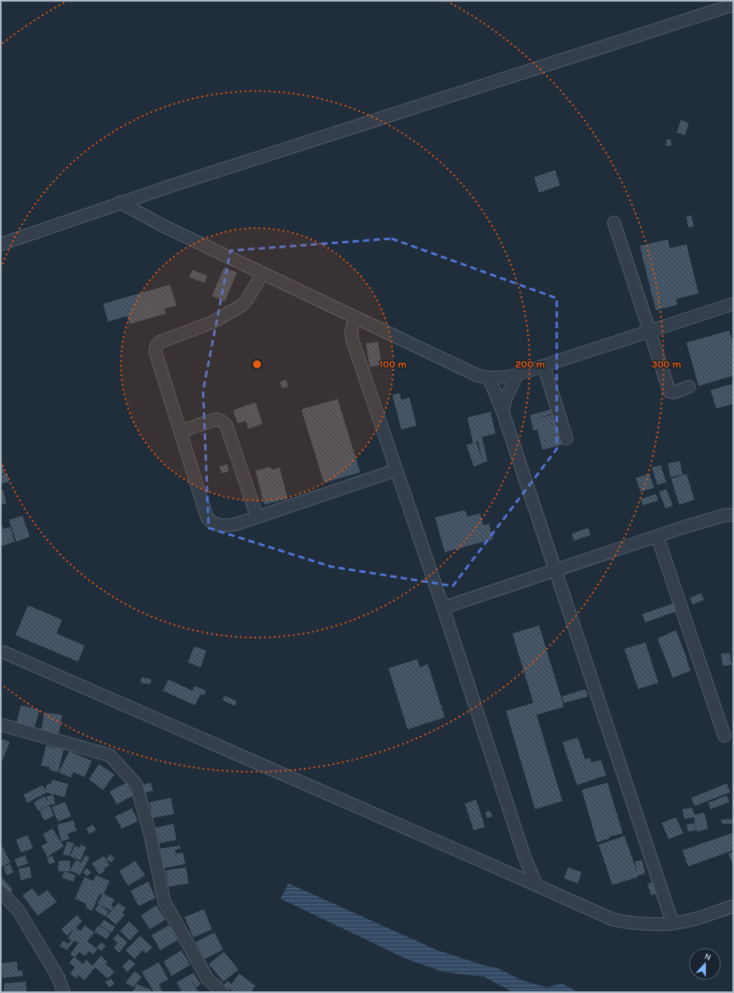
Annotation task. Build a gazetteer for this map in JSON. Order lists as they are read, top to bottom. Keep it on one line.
{"north":"top","rings":["100 m","200 m","300 m"]}
